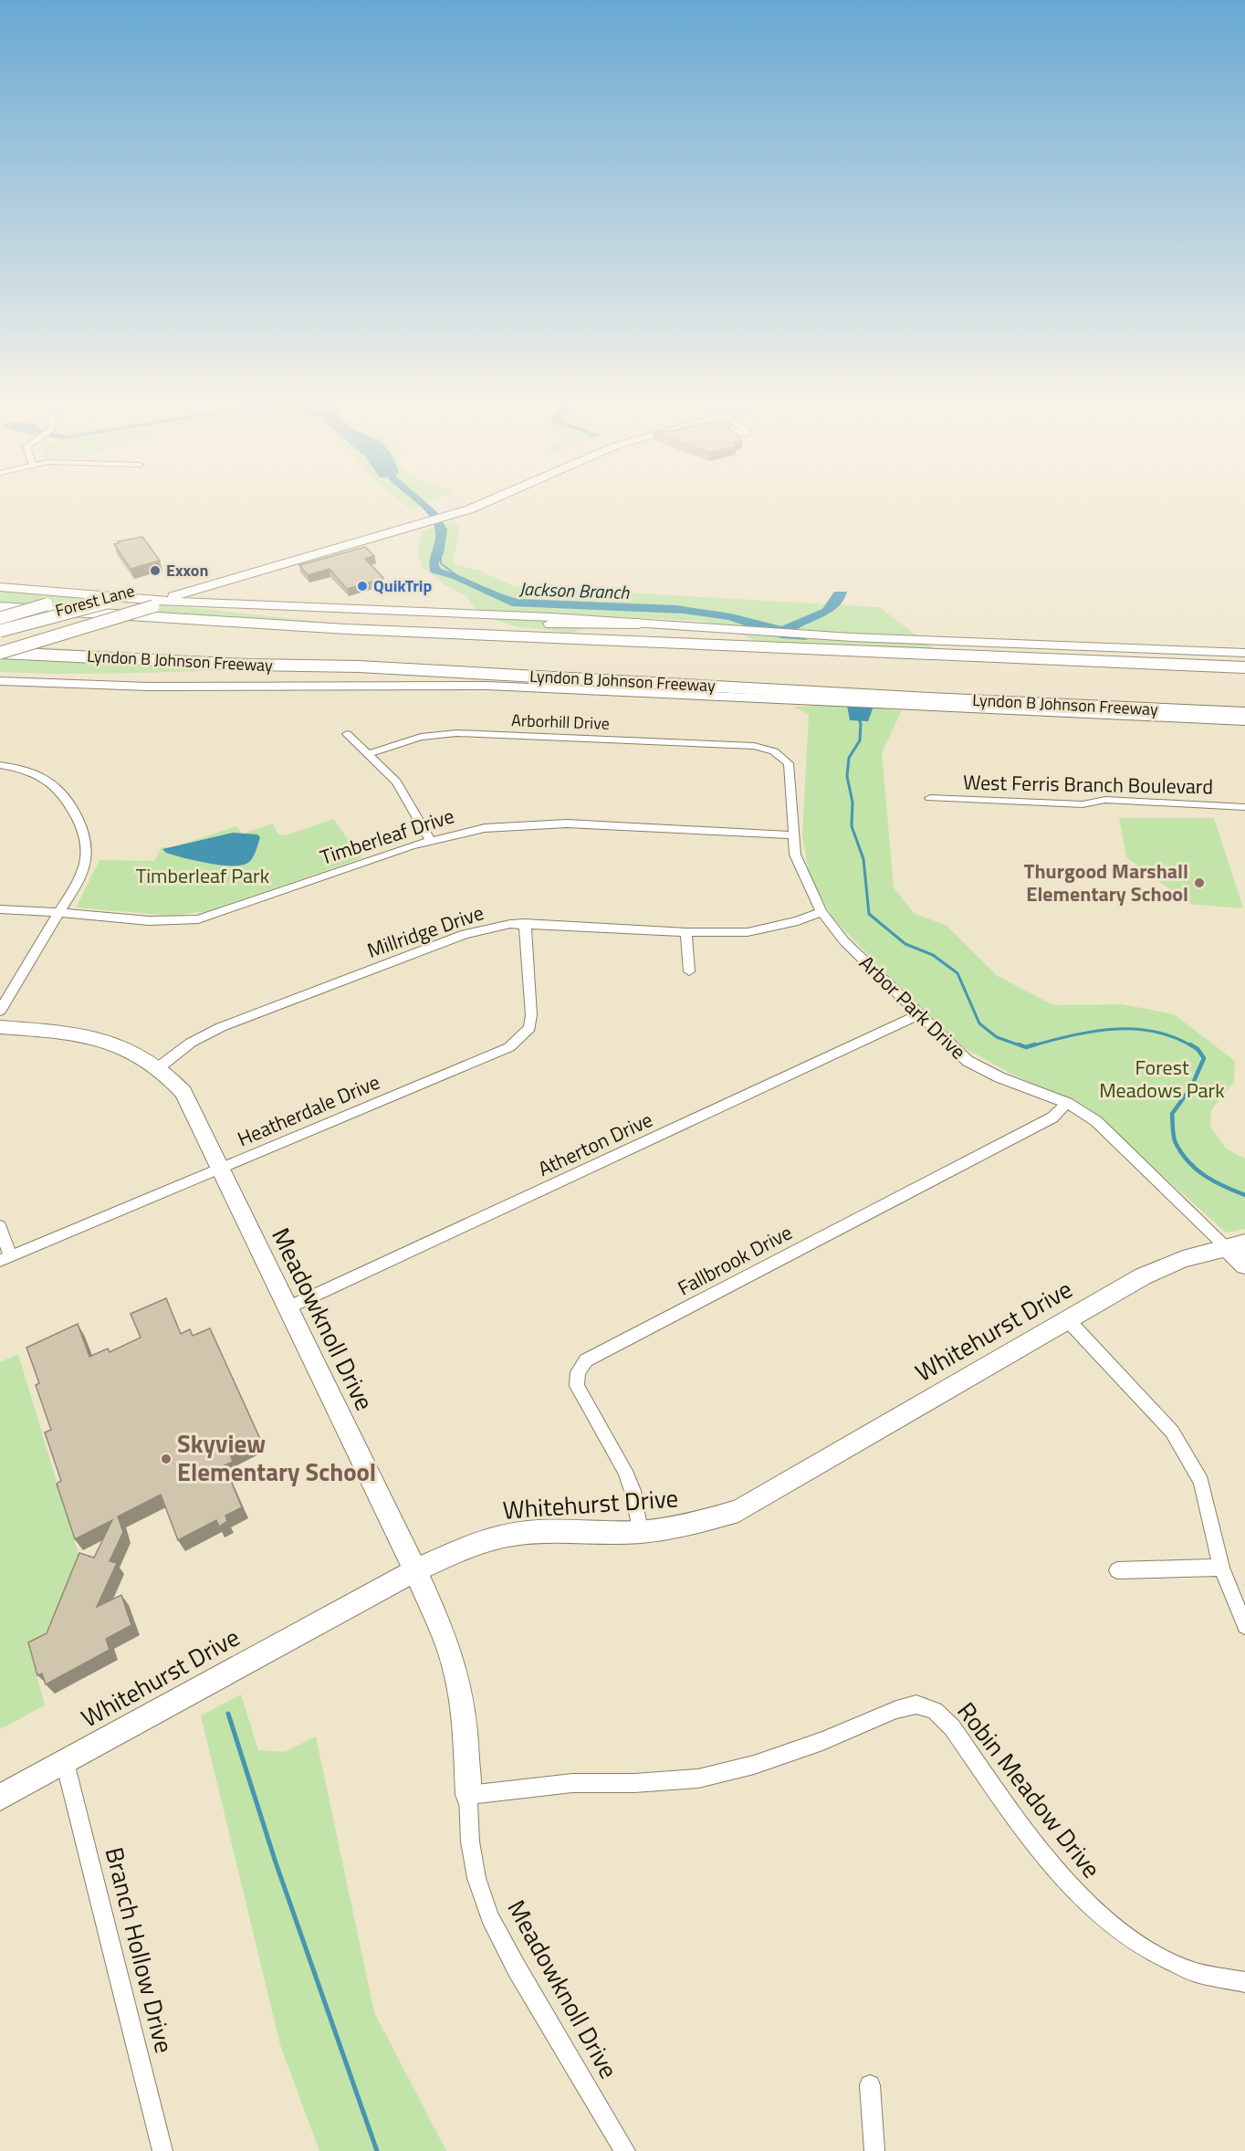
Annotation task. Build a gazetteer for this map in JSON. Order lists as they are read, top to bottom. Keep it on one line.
{"streets":{"highway":["Lyndon B Johnson Freeway"],"main road":["Forest Lane","Arbor Park Drive","Meadowknoll Drive","Whitehurst Drive"],"street":["Arborhill Drive","West Ferris Branch Boulevard","Timberleaf Drive","Millridge Drive","Heatherdale Drive","Atherton Drive","Fallbrook Drive","Robin Meadow Drive","Branch Hollow Drive"]},"crossings":[["Arborhill Drive","Arbor Park Drive"],["Timberleaf Drive","Arbor Park Drive"],["Millridge Drive","Arbor Park Drive"],["Millridge Drive","Heatherdale Drive"],["Millridge Drive","Meadowknoll Drive"],["Arbor Park Drive","Atherton Drive"],["Arbor Park Drive","Fallbrook Drive"],["Arbor Park Drive","Whitehurst Drive"],["Heatherdale Drive","Meadowknoll Drive"],["Atherton Drive","Meadowknoll Drive"],["Fallbrook Drive","Whitehurst Drive"],["Meadowknoll Drive","Whitehurst Drive"],["Meadowknoll Drive","Robin Meadow Drive"],["Whitehurst Drive","Branch Hollow Drive"]],"water":["Jackson Branch"],"parks":["Timberleaf Park","Forest Meadows Park"],"places":["Exxon","QuikTrip","Thurgood Marshall Elementary School","Skyview Elementary School"]}
